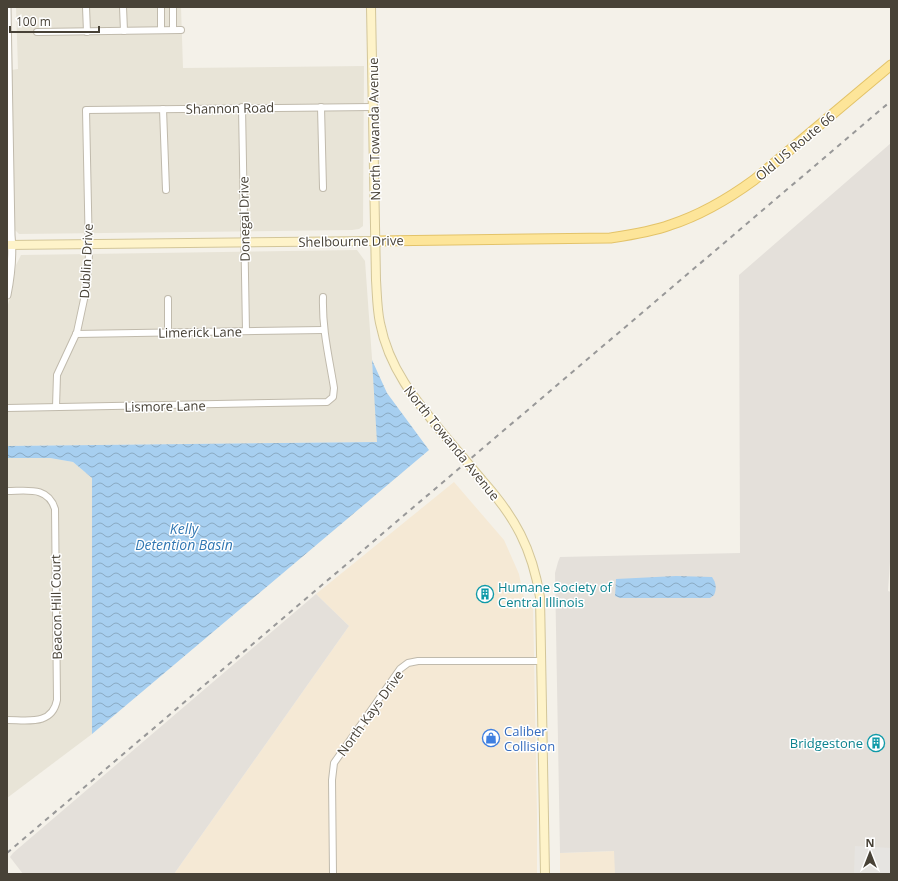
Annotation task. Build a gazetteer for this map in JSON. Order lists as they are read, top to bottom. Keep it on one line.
{"streets":{"main road":["North Towanda Avenue","Old US Route 66","Shelbourne Drive"],"street":["Shannon Road","Donegal Drive","Dublin Drive","Limerick Lane","Lismore Lane","Beacon Hill Court","North Kays Drive"]},"crossings":[["Shannon Road","North Towanda Avenue"],["Shannon Road","Donegal Drive"],["Shannon Road","Dublin Drive"],["North Towanda Avenue","Shelbourne Drive"],["North Towanda Avenue","North Kays Drive"],["Old US Route 66","Shelbourne Drive"],["Donegal Drive","Shelbourne Drive"],["Donegal Drive","Limerick Lane"],["Shelbourne Drive","Dublin Drive"],["Dublin Drive","Limerick Lane"],["Dublin Drive","Lismore Lane"],["Limerick Lane","Lismore Lane"]],"water":["Kelly Detention Basin"],"places":{"building":["Humane Society of Central Illinois","Bridgestone"],"shop":["Caliber Collision"]},"scale_bar":"100 m","north":"top"}
